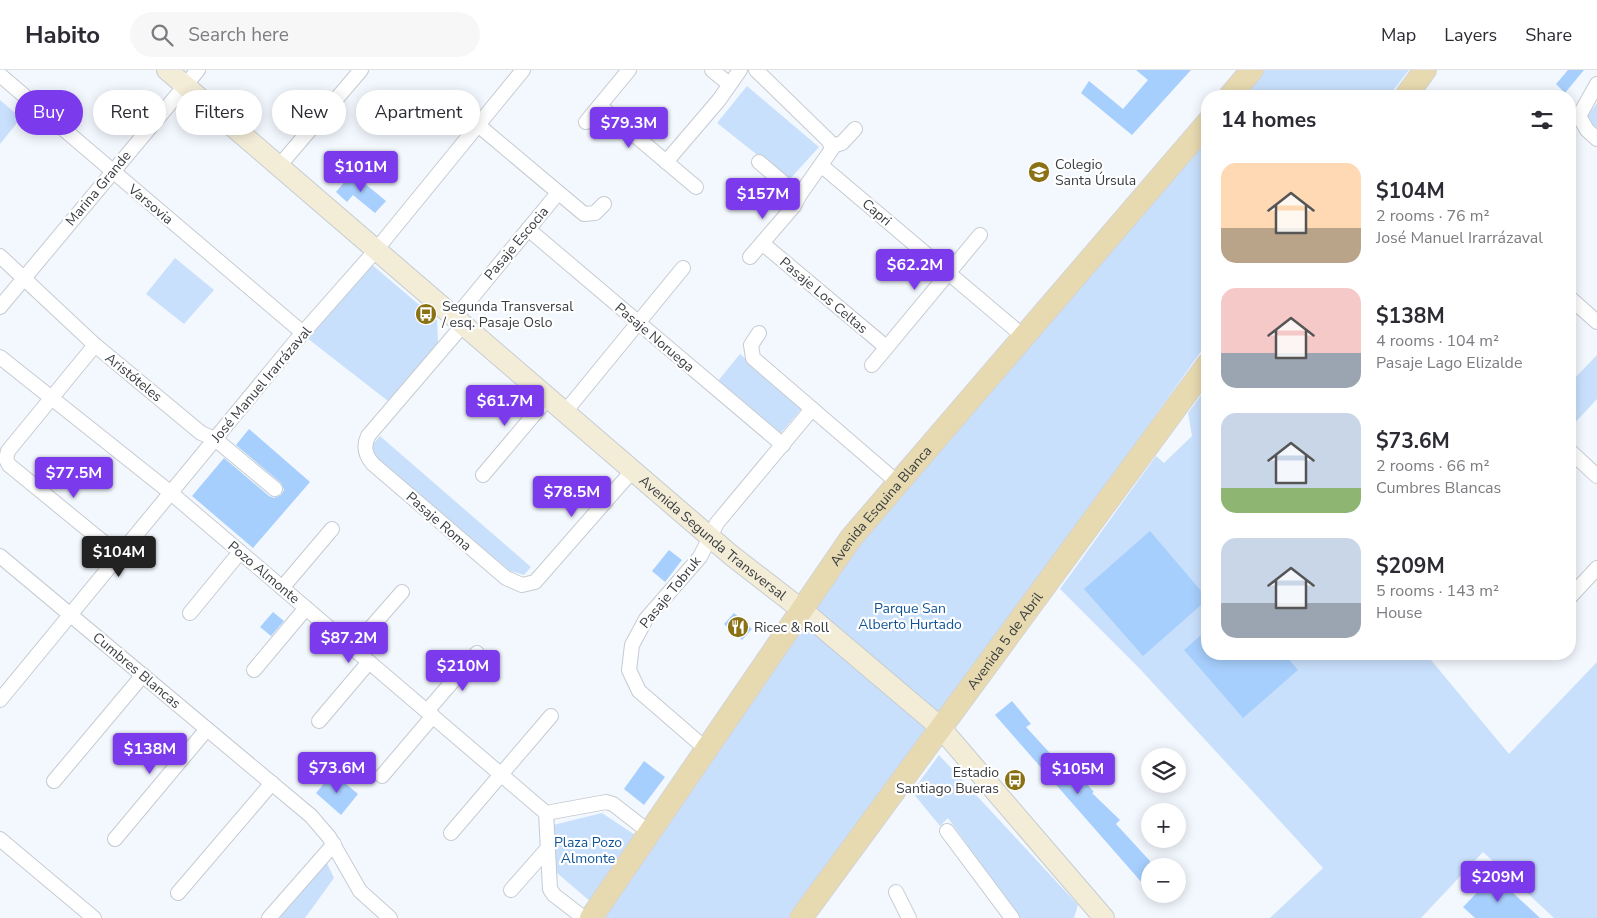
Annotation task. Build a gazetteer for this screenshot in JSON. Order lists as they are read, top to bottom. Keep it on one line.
{"streets":{"main road":["Avenida Esquina Blanca","Avenida Segunda Transversal","Avenida 5 de Abril"],"street":["Marina Grande","Varsovia","Capri","Pasaje Escocia","Pasaje Los Celtas","Pasaje Noruega","Aristóteles","José Manuel Irarrázaval","Pasaje Roma","Pozo Almonte","Pasaje Tobruk","Cumbres Blancas"]},"crossings":[["Marina Grande","Varsovia"],["Marina Grande","Aristóteles"],["Marina Grande","Avenida Segunda Transversal"],["Varsovia","José Manuel Irarrázaval"],["Capri","Avenida Esquina Blanca"],["Pasaje Escocia","Pasaje Noruega"],["Pasaje Escocia","Pasaje Roma"],["Pasaje Escocia","Avenida Segunda Transversal"],["Pasaje Noruega","Pasaje Tobruk"],["Aristóteles","José Manuel Irarrázaval"],["José Manuel Irarrázaval","Avenida Segunda Transversal"],["José Manuel Irarrázaval","Pozo Almonte"],["José Manuel Irarrázaval","Cumbres Blancas"],["Avenida Esquina Blanca","Avenida Segunda Transversal"],["Avenida Esquina Blanca","Pasaje Tobruk"],["Pasaje Roma","Avenida Segunda Transversal"],["Avenida Segunda Transversal","Pasaje Tobruk"],["Avenida Segunda Transversal","Avenida 5 de Abril"]],"parks":["Parque San Alberto Hurtado","Plaza Pozo Almonte"],"places":{"school or university":["Colegio Santa Úrsula"],"bus stop":["Segunda Transversal / esq. Pasaje Oslo","Estadio Santiago Bueras"],"restaurant":["Ricec & Roll"]},"page":{"header":"Habito","search":"Search here","nav":["Map","Layers","Share"],"chip":["Buy","Rent","Filters","New","Apartment"],"heading":"14 homes","price":["$79.3M","$101M","$157M","$62.2M","$61.7M","$77.5M","$78.5M","$104M","$87.2M","$210M","$138M","$73.6M","$105M","$209M"],"list":[{"name":"$104M","note":"2 rooms · 76 m² · José Manuel Irarrázaval"},{"name":"$138M","note":"4 rooms · 104 m² · Pasaje Lago Elizalde"},{"name":"$73.6M","note":"2 rooms · 66 m² · Cumbres Blancas"},{"name":"$209M","note":"5 rooms · 143 m² · House"}],"map_buttons":["+","−"]}}
